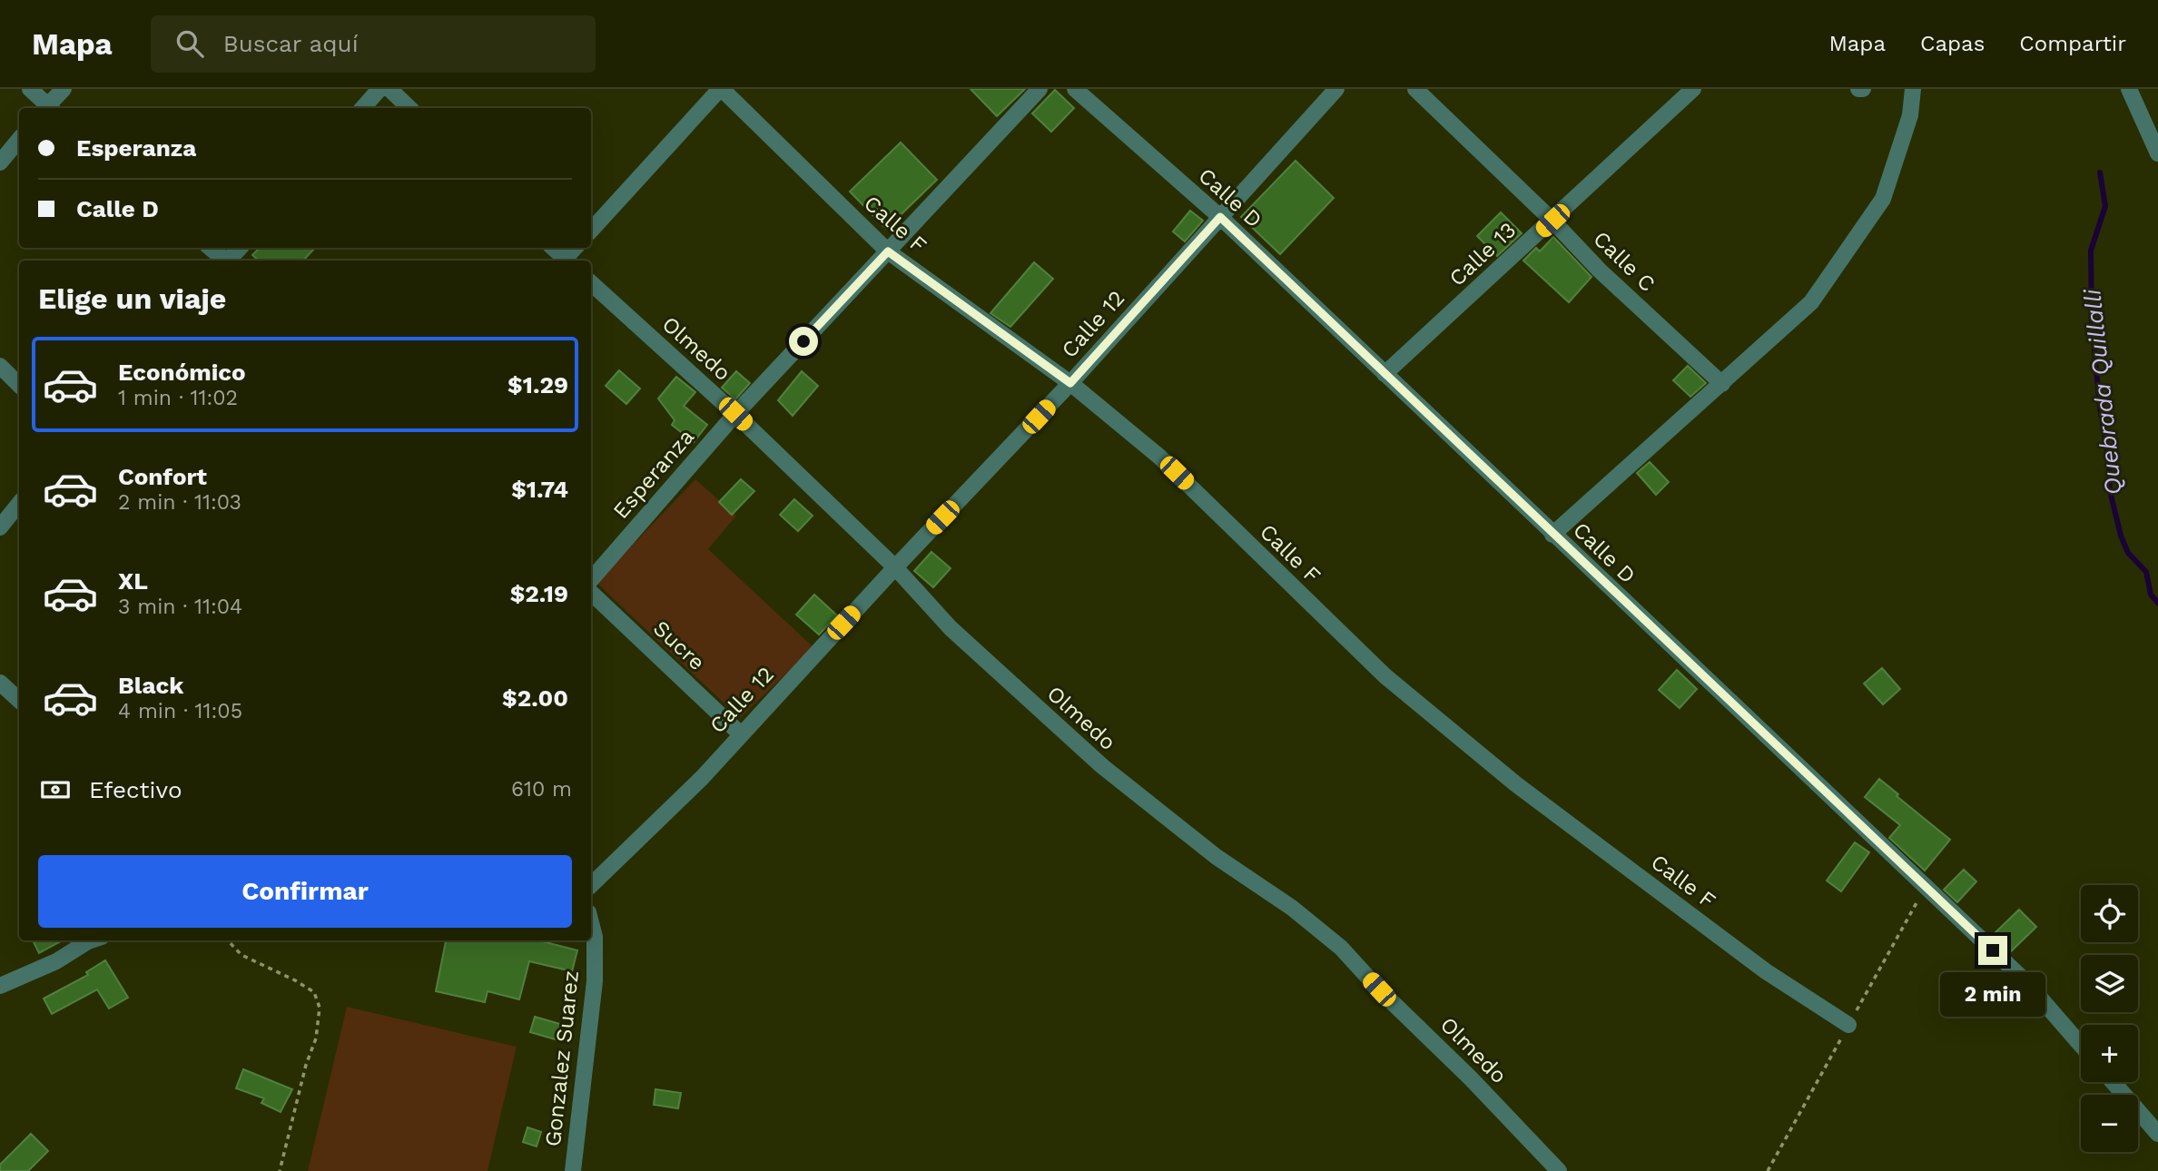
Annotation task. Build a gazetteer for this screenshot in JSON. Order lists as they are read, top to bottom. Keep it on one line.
{"streets":{"street":["Calle D","Calle F","Calle 13","Calle C","Calle 12","Olmedo","Esperanza","Sucre","Gonzalez Suarez"]},"crossings":[["Calle D","Calle 13"],["Calle D","Calle 12"],["Calle F","Calle 12"],["Calle F","Esperanza"],["Calle 13","Calle C"],["Calle 12","Olmedo"],["Calle 12","Sucre"],["Olmedo","Esperanza"]],"water":["Quebrada Quillalli"],"page":{"header":"Mapa","search":"Buscar aquí","nav":["Mapa","Capas","Compartir"],"banner":["Esperanza","Calle D"],"heading":"Elige un viaje","list":[{"name":"Económico","note":"1 min · 11:02","value":"$1.29"},{"name":"Confort","note":"2 min · 11:03","value":"$1.74"},{"name":"XL","note":"3 min · 11:04","value":"$2.19"},{"name":"Black","note":"4 min · 11:05","value":"$2.00"}],"pay":["Efectivo","610 m"],"buttons":"Confirmar","map_buttons":["+","−"],"bubble":"2 min"}}
